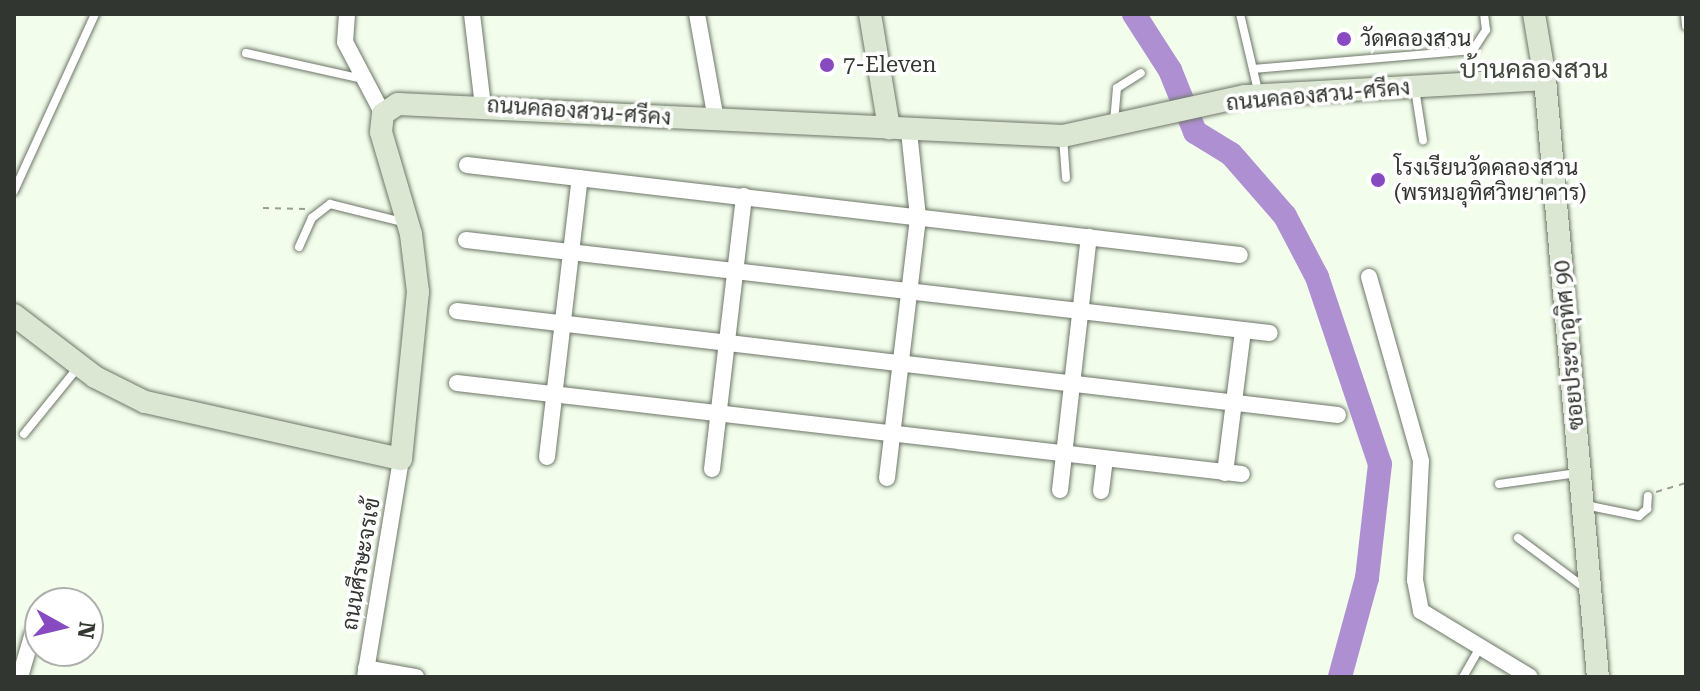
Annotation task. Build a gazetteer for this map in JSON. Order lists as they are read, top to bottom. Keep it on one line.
{"streets":{"street":["ถนนคลองสวน-ศรีคง","ซอยประชาอุทิศ 90","ถนนศีรษะจรเข้"]},"crossings":[["ถนนคลองสวน-ศรีคง","ซอยประชาอุทิศ 90"]],"districts":["บ้านคลองสวน"],"places":["วัดคลองสวน","7-Eleven","โรงเรียนวัดคลองสวน (พรหมอุทิศวิทยาคาร)"],"north":"right"}
